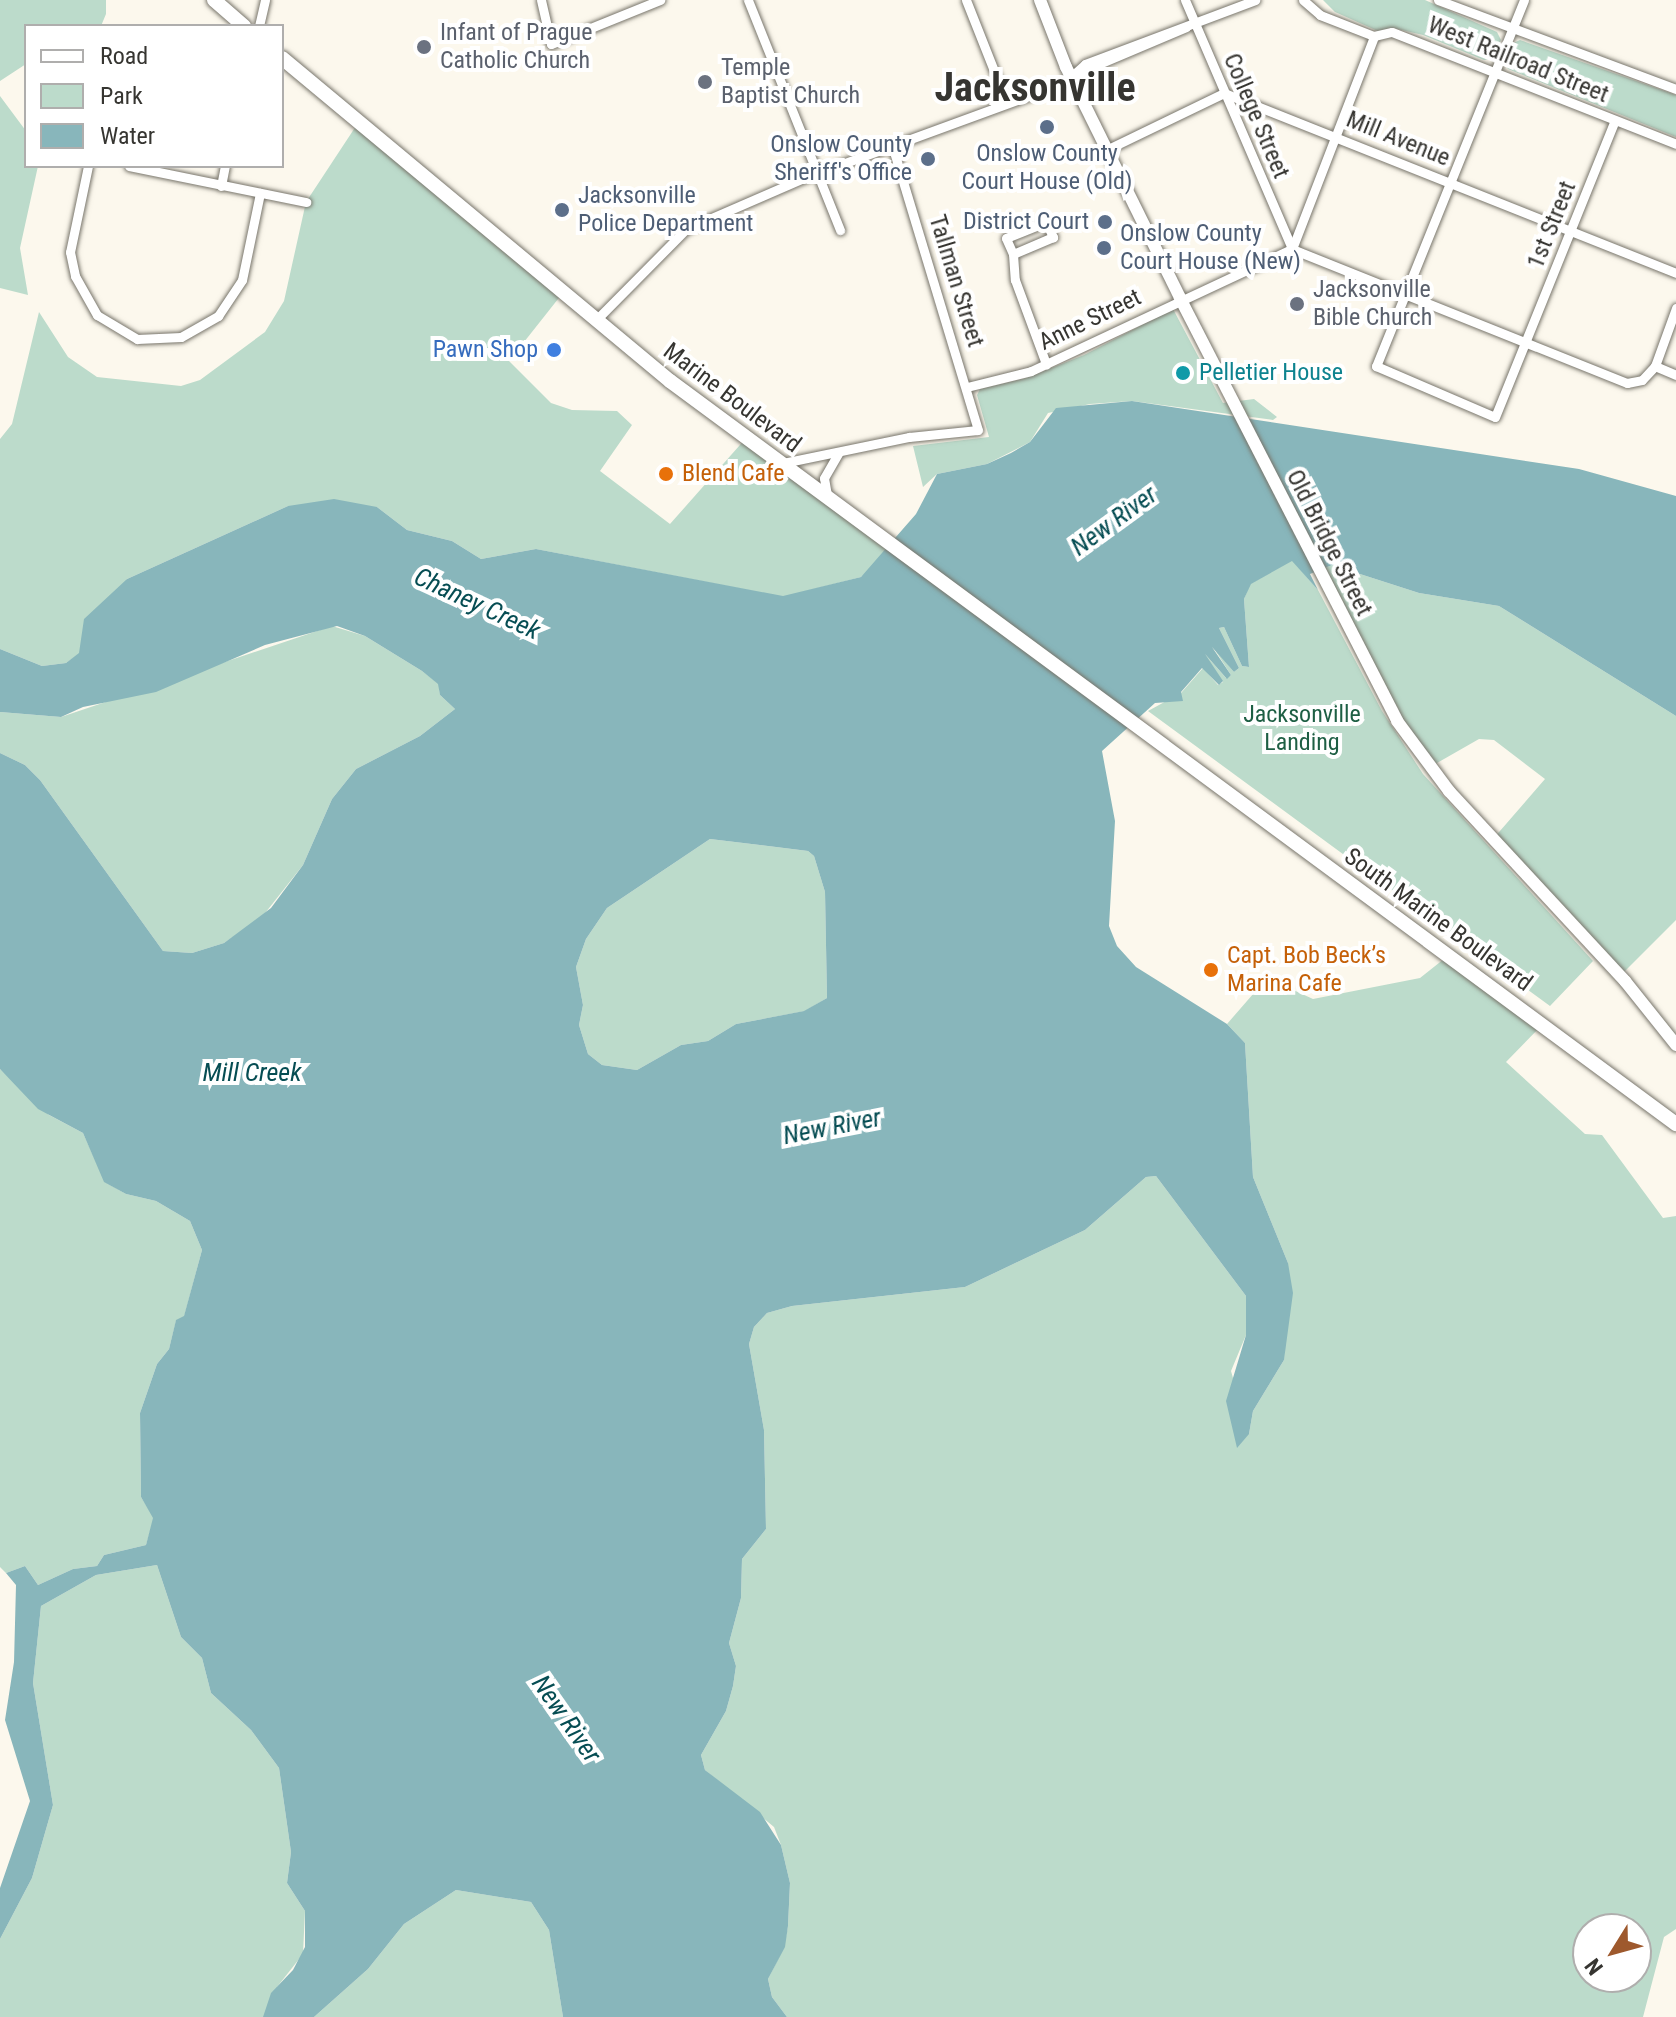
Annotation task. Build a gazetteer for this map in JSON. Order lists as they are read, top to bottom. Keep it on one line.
{"streets":{"main road":["Marine Boulevard","Old Bridge Street","South Marine Boulevard"],"street":["West Railroad Street","College Street","Mill Avenue","1st Street","Tallman Street","Anne Street"]},"crossings":[["West Railroad Street","1st Street"],["College Street","Mill Avenue"],["College Street","Anne Street"],["Mill Avenue","1st Street"],["Tallman Street","Anne Street"],["Anne Street","Old Bridge Street"],["Marine Boulevard","South Marine Boulevard"]],"districts":["Jacksonville"],"water":["New River","Chaney Creek","Mill Creek"],"parks":["Jacksonville Landing"],"places":["Infant of Prague Catholic Church","Temple Baptist Church","Onslow County Court House (Old)","Onslow County Sheriff's Office","Jacksonville Police Department","District Court","Onslow County Court House (New)","Jacksonville Bible Church","Pawn Shop","Pelletier House","Blend Cafe","Capt. Bob Beck’s Marina Cafe"],"legend":["Road","Park","Water"],"north":"bottom left"}
